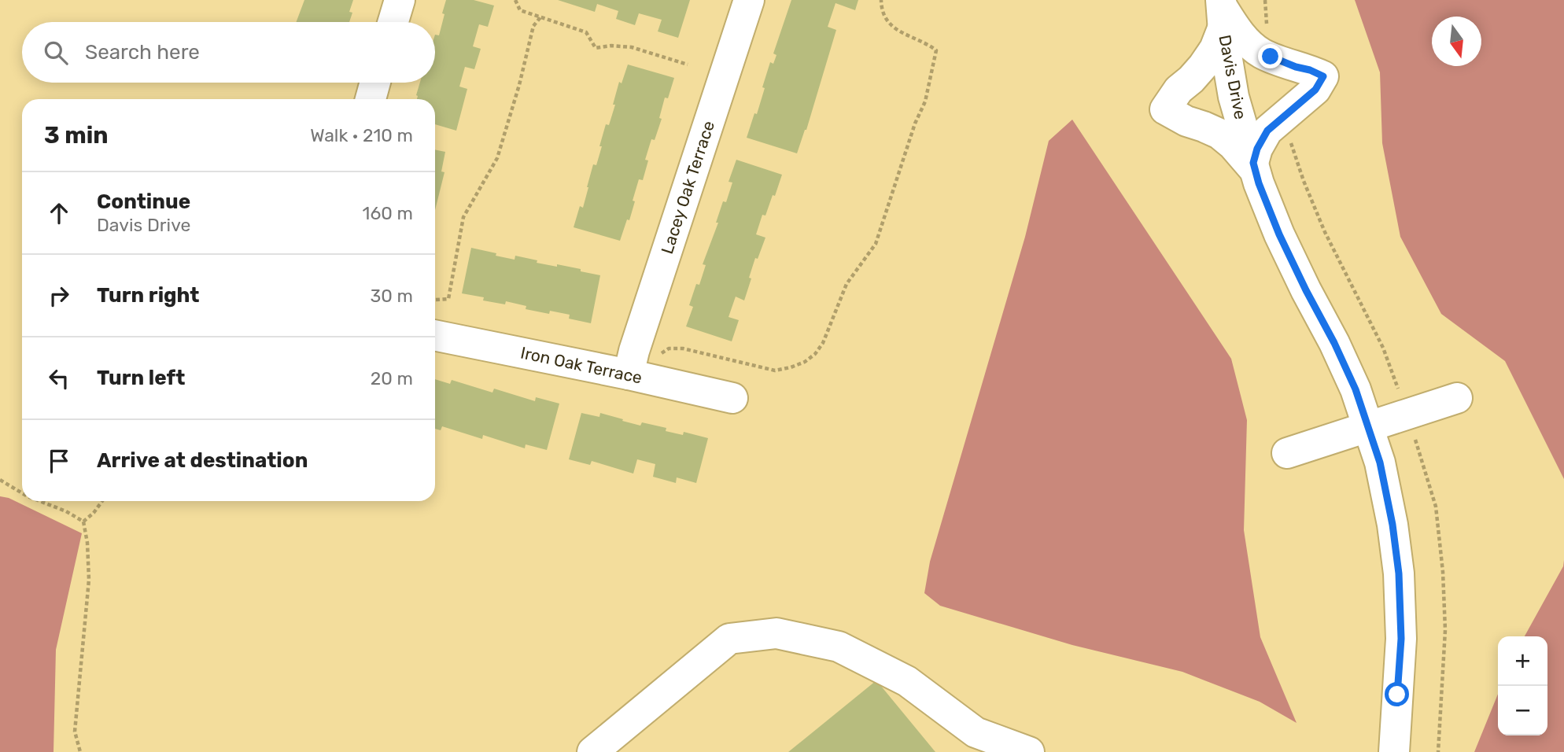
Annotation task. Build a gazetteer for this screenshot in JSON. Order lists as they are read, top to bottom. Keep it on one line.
{"streets":{"street":["Davis Drive","Lacey Oak Terrace","Iron Oak Terrace"]},"crossings":[["Lacey Oak Terrace","Iron Oak Terrace"]],"north":"bottom","page":{"search":"Search here","heading":["3 min","Walk · 210 m"],"list":[["Continue","Davis Drive","160 m"],["Turn right","30 m"],["Turn left","20 m"],"Arrive at destination"],"map_buttons":["+","−"]}}
